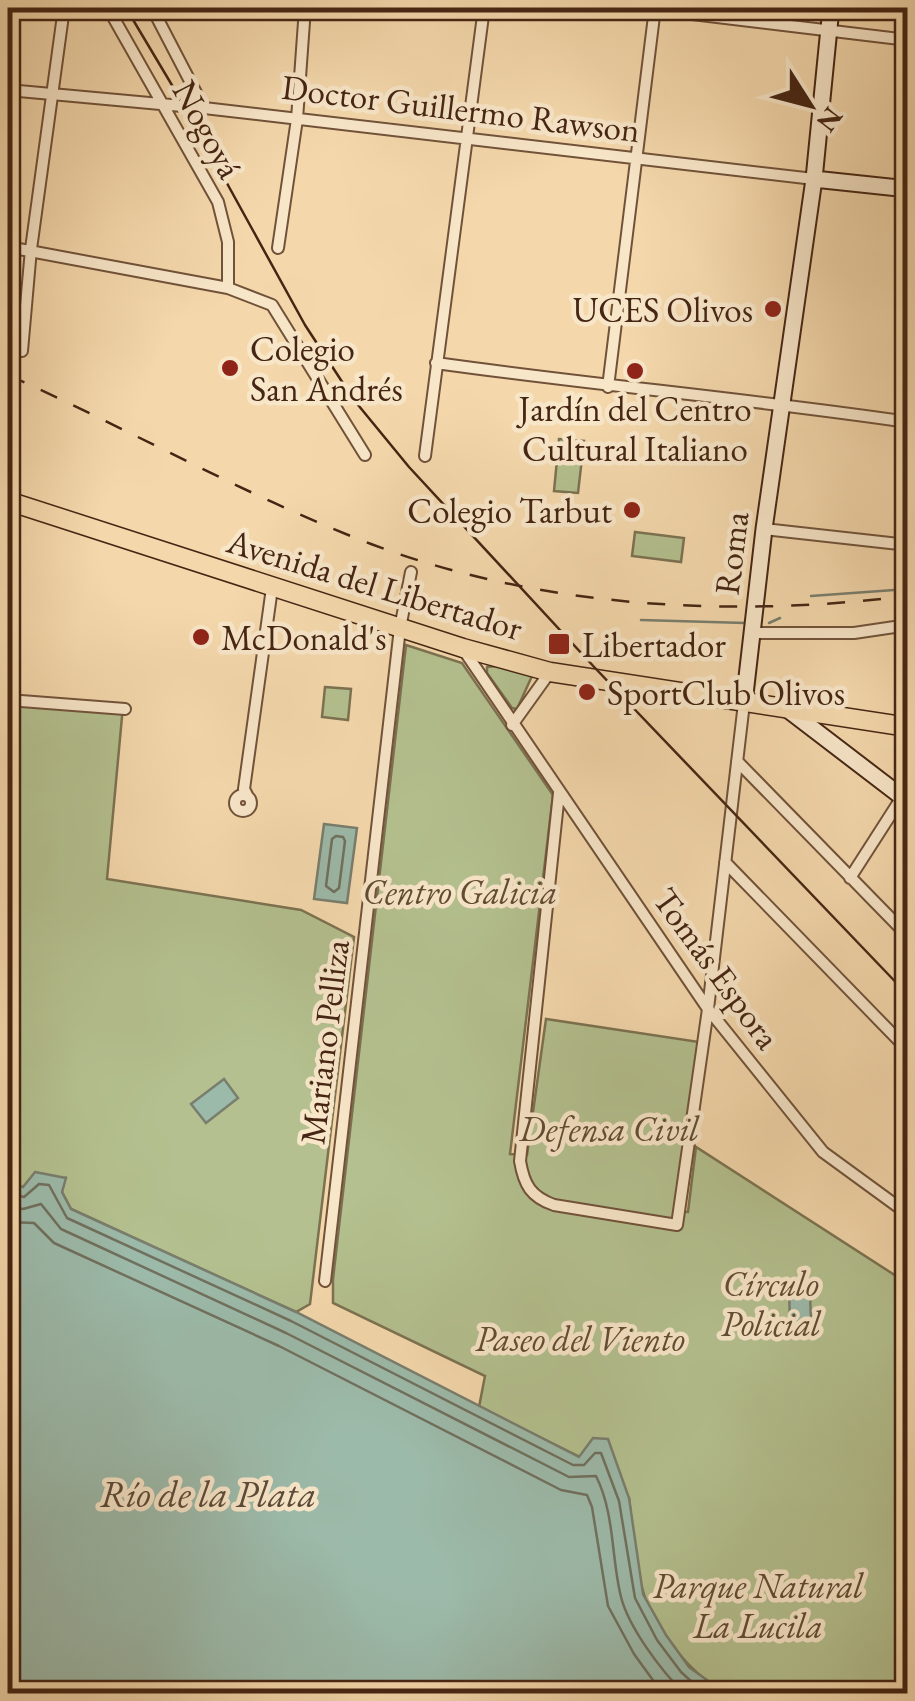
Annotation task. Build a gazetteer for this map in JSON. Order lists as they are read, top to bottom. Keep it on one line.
{"streets":{"main road":["Avenida del Libertador"],"street":["Doctor Guillermo Rawson","Nogoyá","Roma","Tomás Espora","Mariano Pelliza"]},"crossings":[["Doctor Guillermo Rawson","Nogoyá"],["Doctor Guillermo Rawson","Roma"],["Roma","Avenida del Libertador"],["Roma","Tomás Espora"],["Avenida del Libertador","Tomás Espora"],["Avenida del Libertador","Mariano Pelliza"]],"water":["Río de la Plata"],"parks":["Centro Galicia","Defensa Civil","Círculo Policial","Paseo del Viento","Parque Natural La Lucila"],"places":{"other":["UCES Olivos","Colegio San Andrés","Jardín del Centro Cultural Italiano","Colegio Tarbut","McDonald's","SportClub Olivos"],"transit":["Libertador"]},"north":"bottom right"}
